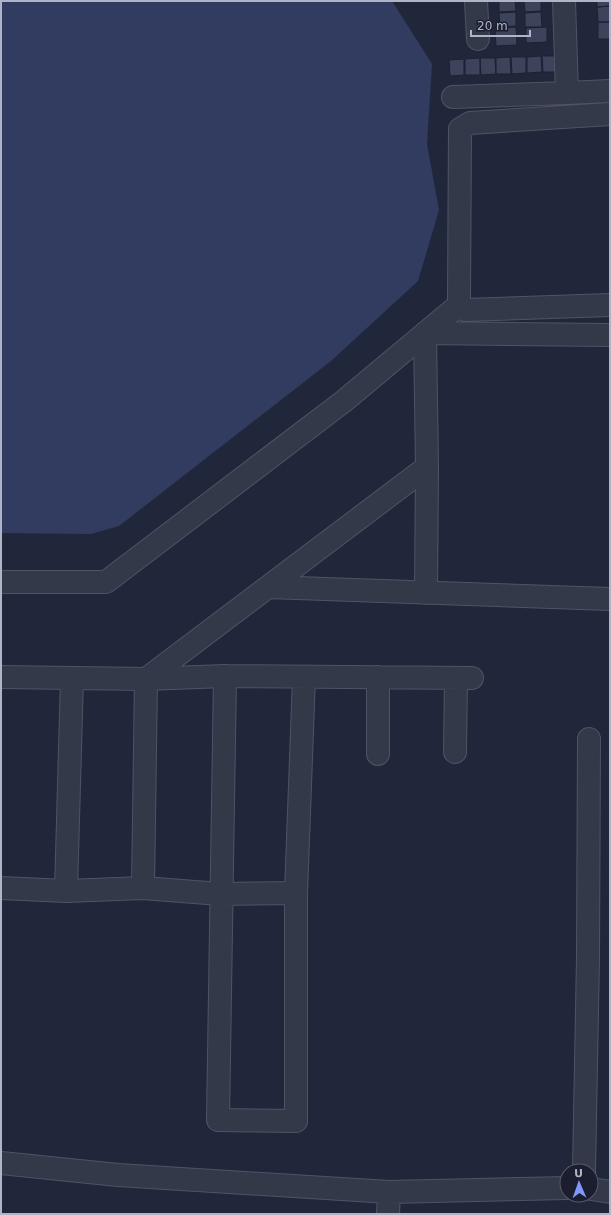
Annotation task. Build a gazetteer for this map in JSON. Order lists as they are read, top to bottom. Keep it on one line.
{"scale_bar":"20 m","north":"top"}
